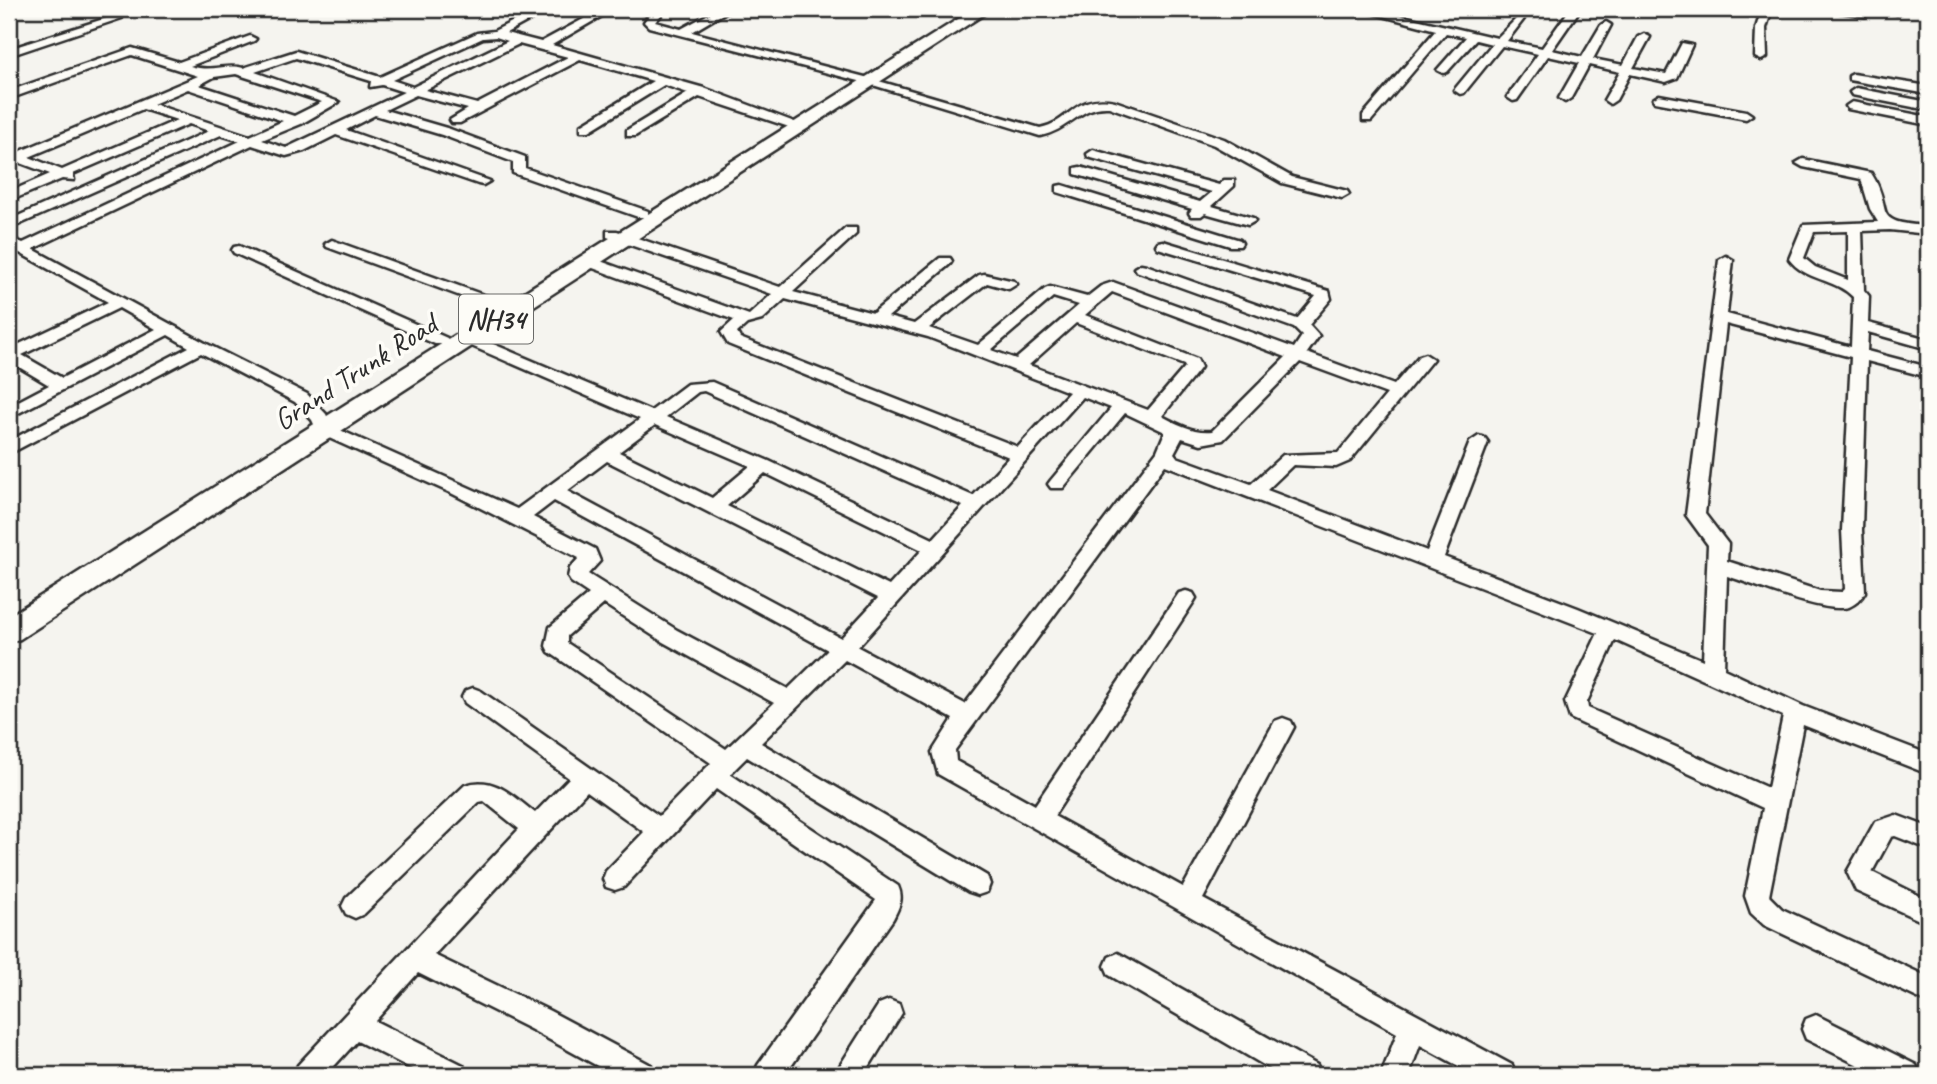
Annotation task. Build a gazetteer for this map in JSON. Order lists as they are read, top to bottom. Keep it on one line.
{"streets":{"highway":["NH34","Grand Trunk Road"]}}
